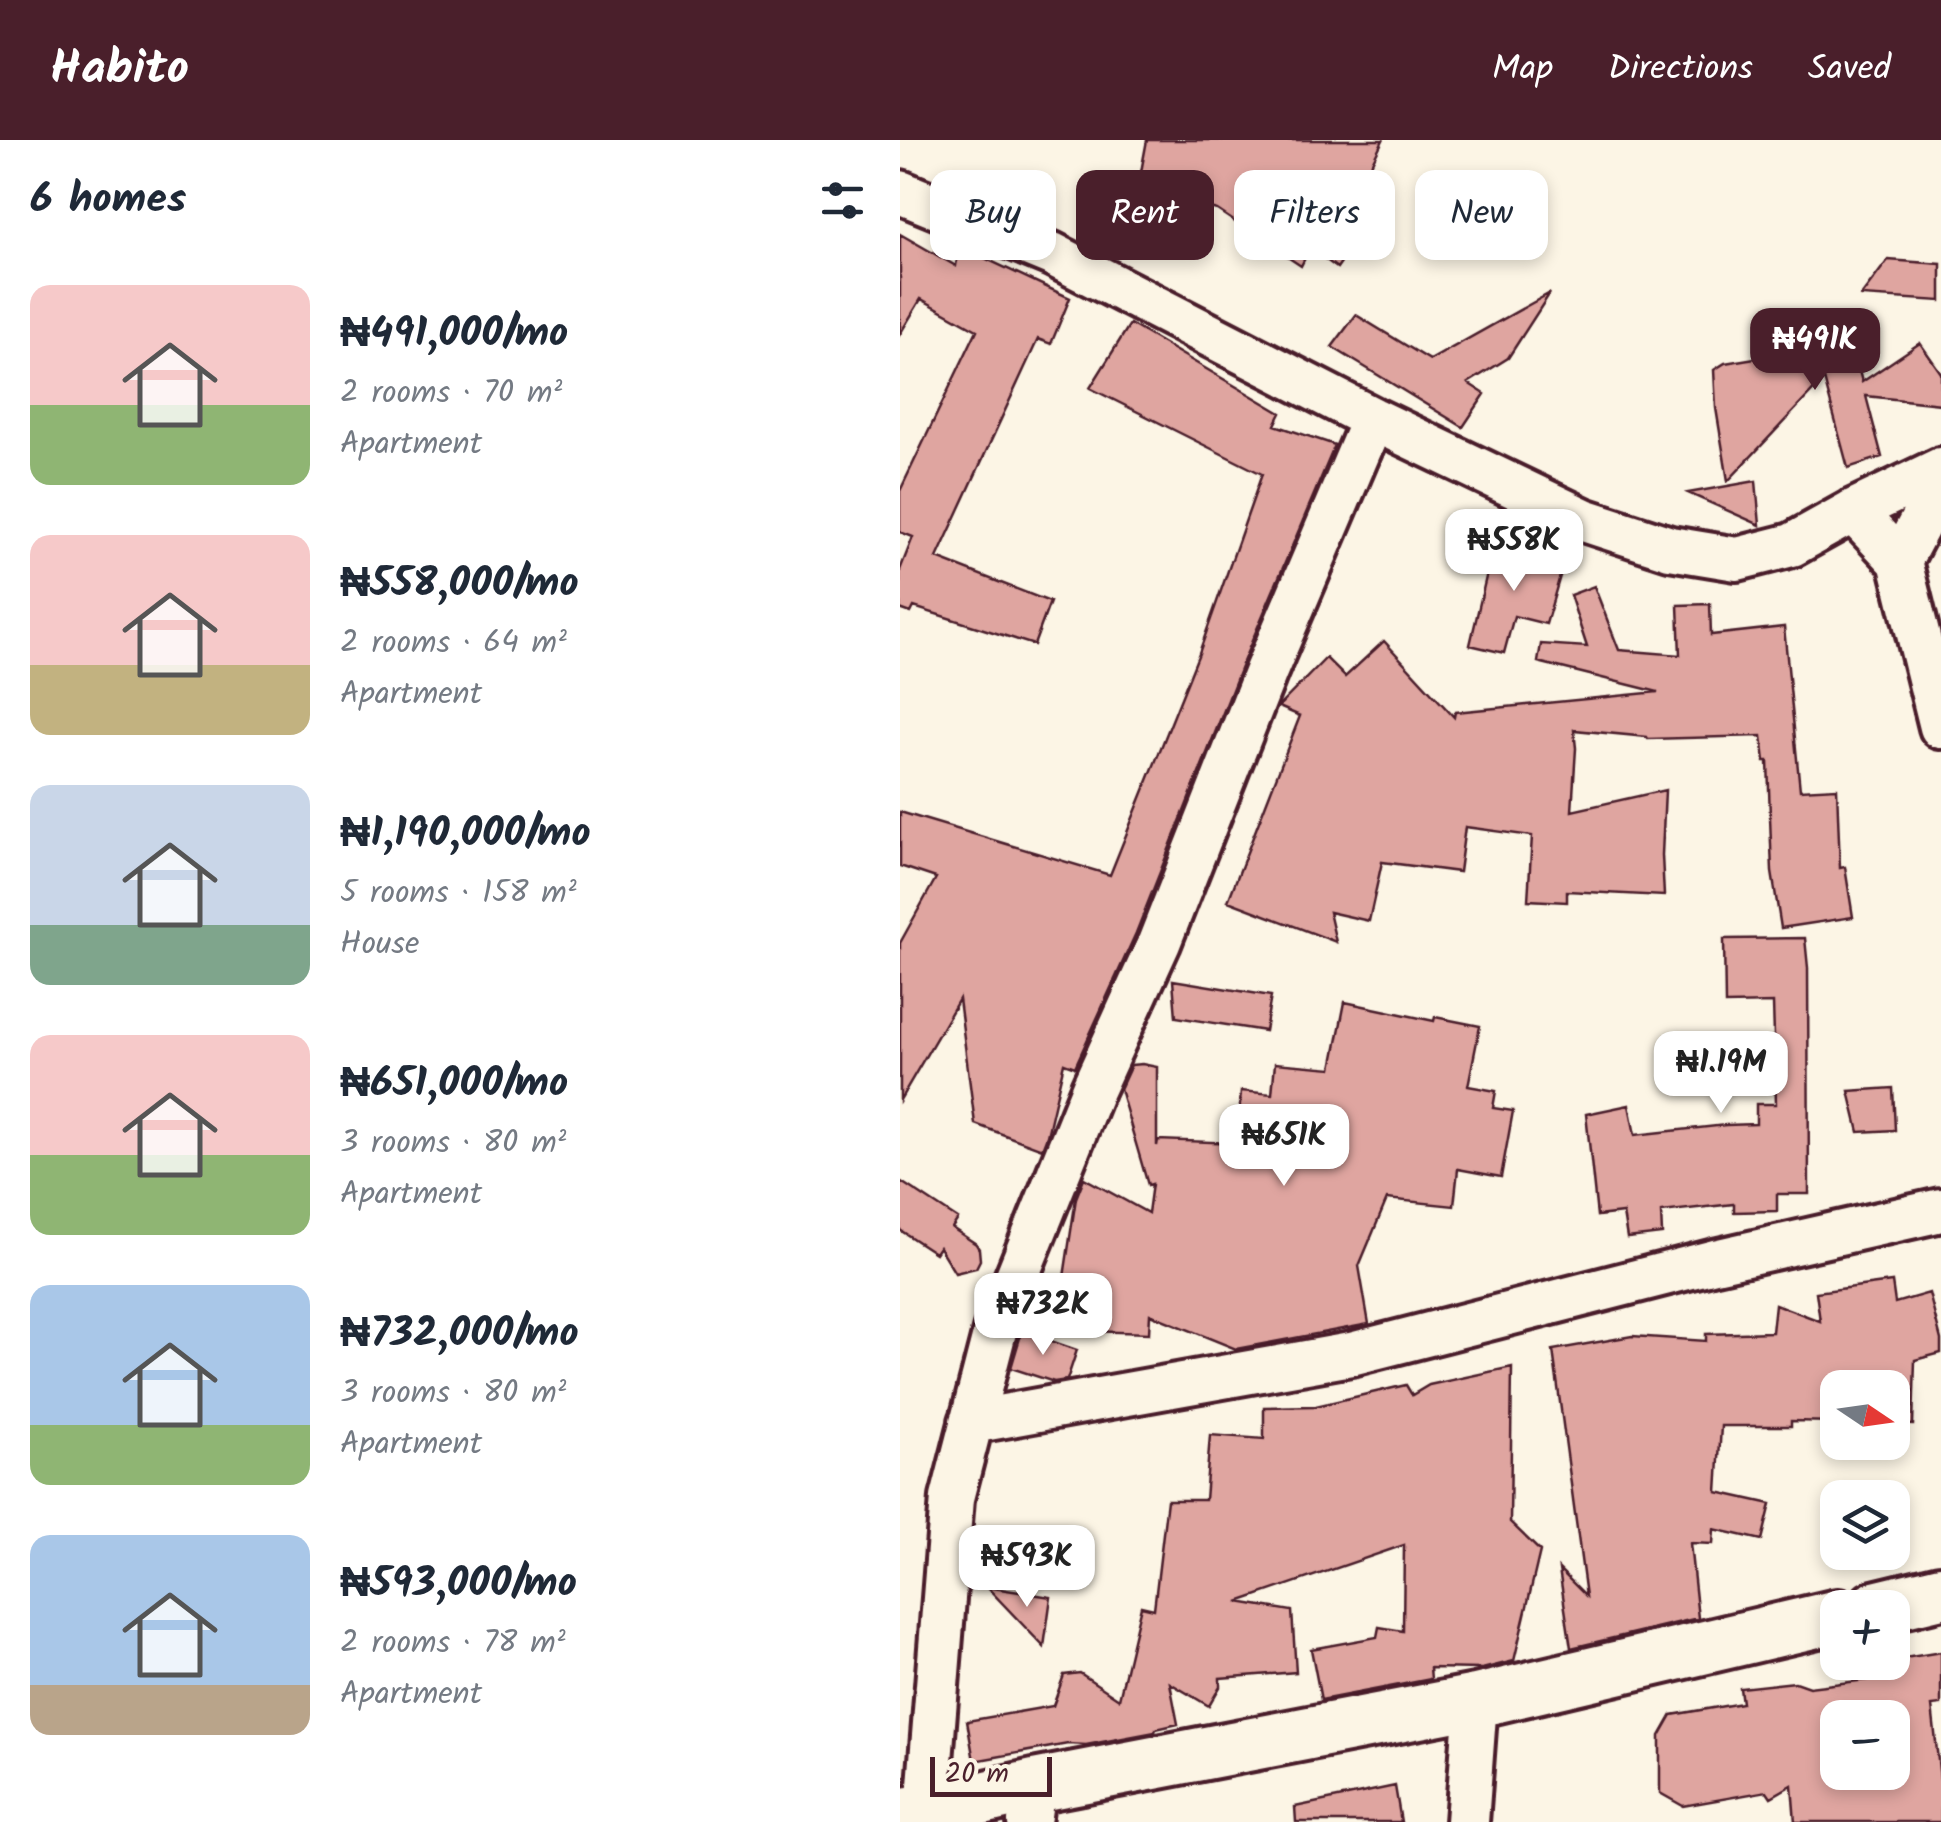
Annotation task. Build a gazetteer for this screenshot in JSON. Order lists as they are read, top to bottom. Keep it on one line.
{"scale_bar":"20 m","north":"right","page":{"header":"Habito","nav":["Map","Directions","Saved"],"heading":"6 homes","chip":["Buy","Rent","Filters","New"],"list":[{"name":"₦491,000/mo","note":"2 rooms · 70 m² · Apartment"},{"name":"₦558,000/mo","note":"2 rooms · 64 m² · Apartment"},{"name":"₦1,190,000/mo","note":"5 rooms · 158 m² · House"},{"name":"₦651,000/mo","note":"3 rooms · 80 m² · Apartment"},{"name":"₦732,000/mo","note":"3 rooms · 80 m² · Apartment"},{"name":"₦593,000/mo","note":"2 rooms · 78 m² · Apartment"}],"price":["₦491K","₦558K","₦1.19M","₦651K","₦732K","₦593K"],"map_buttons":["+","−"],"scale":"20 m"}}
